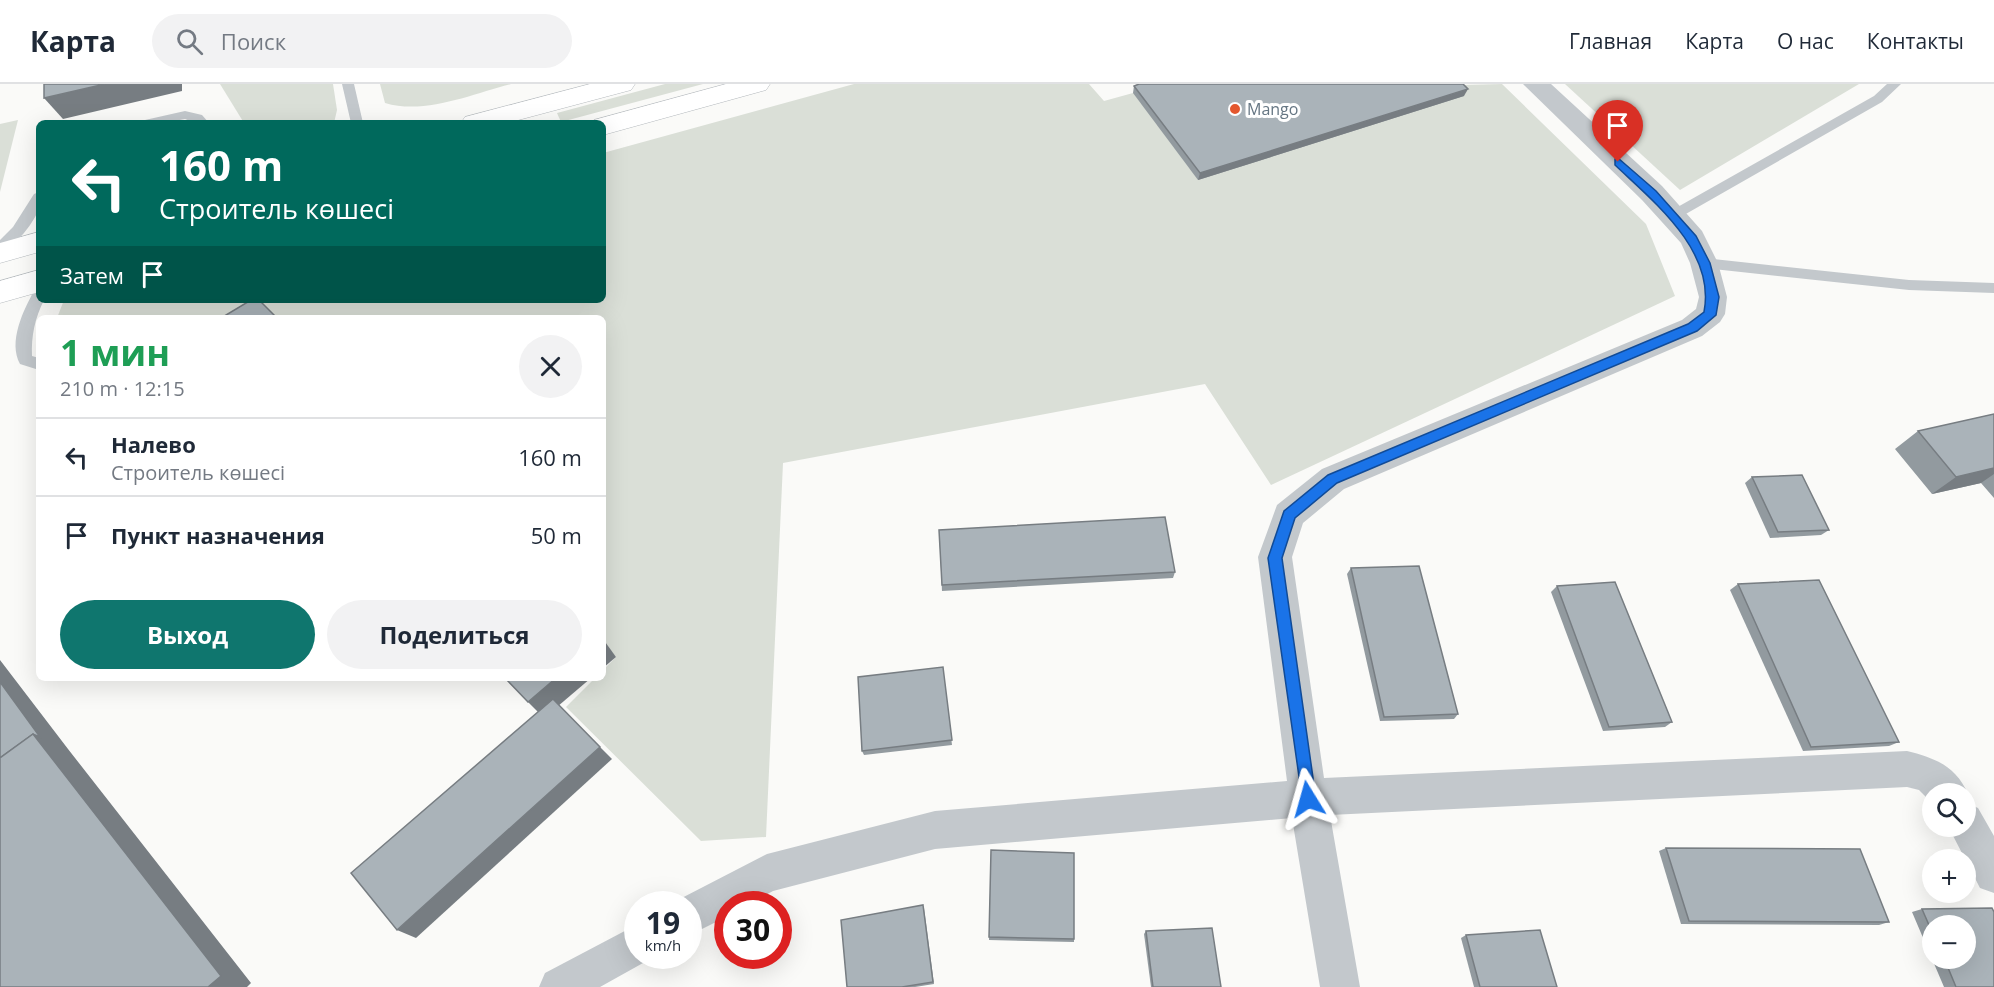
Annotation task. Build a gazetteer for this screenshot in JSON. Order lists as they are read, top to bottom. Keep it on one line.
{"places":["Mango"],"page":{"header":"Карта","search":"Поиск","nav":["Главная","Карта","О нас","Контакты"],"turn":["160 m","Строитель көшесі"],"then":"Затем","heading":["1 мин","210 m · 12:15"],"list":[{"name":"Налево","note":"Строитель көшесі","value":"160 m"},{"name":"Пункт назначения","value":"50 m"}],"buttons":["Выход","Поделиться"],"map_buttons":["+","−"],"speed":"19 km/h","limit":"30"}}
